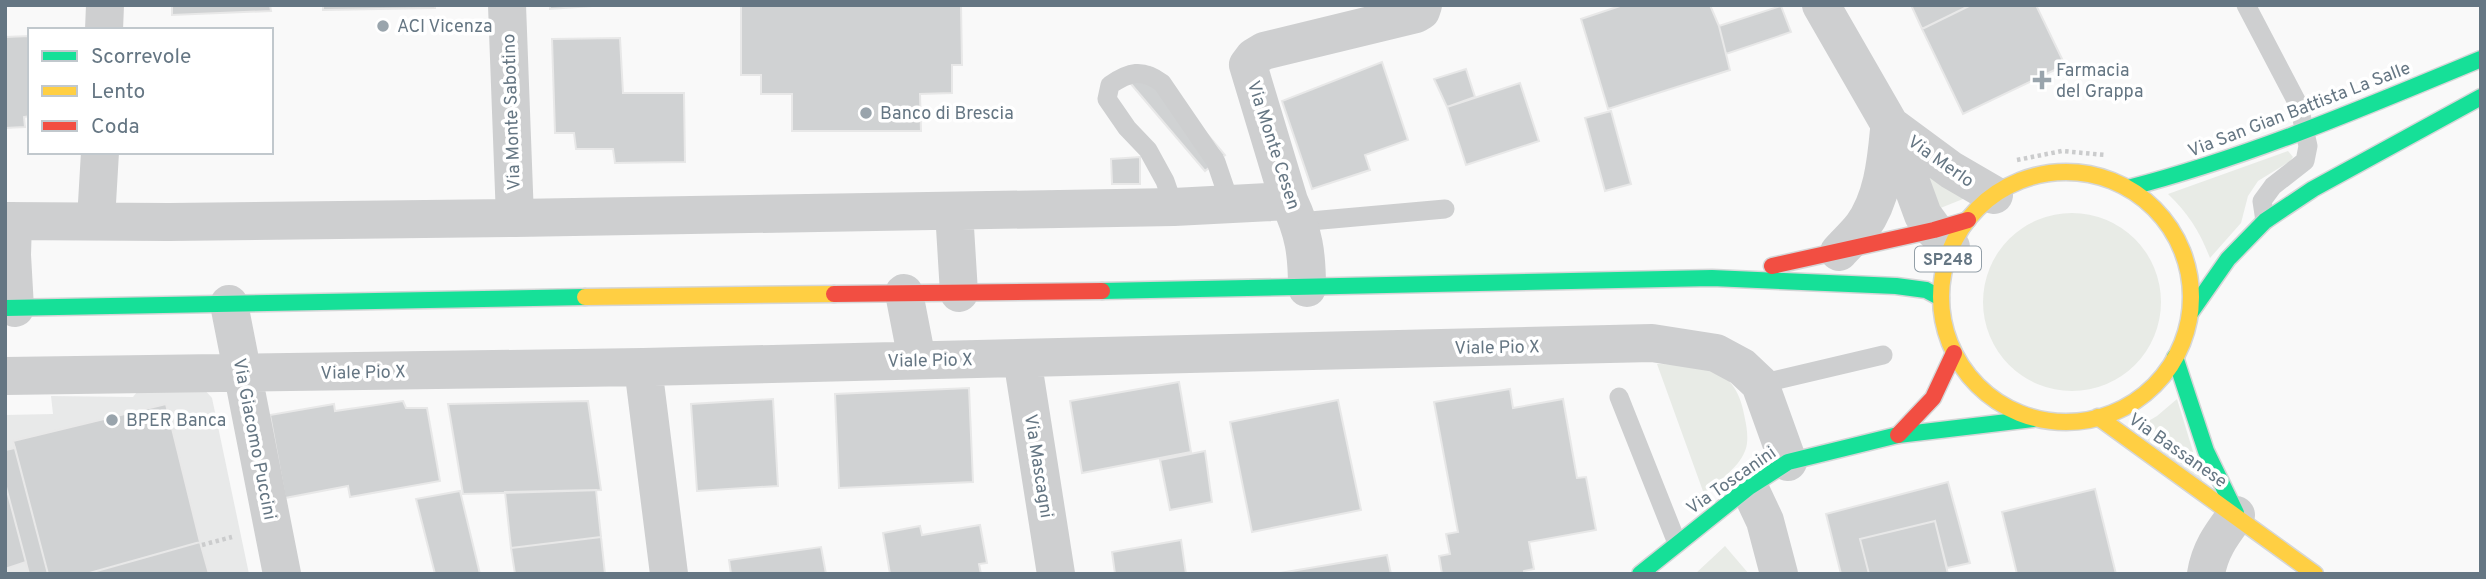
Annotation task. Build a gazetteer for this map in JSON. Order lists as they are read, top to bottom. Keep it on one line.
{"streets":{"main road":["Via San Gian Battista La Salle","SP248","Via Bassanese","Via Toscanini"],"street":["Via Monte Sabotino","Via Monte Cesen","Via Merlo","Viale Pio X","Via Giacomo Puccini","Via Mascagni"]},"crossings":[["Via San Gian Battista La Salle","Via Merlo"],["Via San Gian Battista La Salle","SP248"],["Via San Gian Battista La Salle","Via Bassanese"],["Via San Gian Battista La Salle","Via Toscanini"],["Via Monte Cesen","SP248"],["Via Merlo","SP248"],["Via Merlo","Via Bassanese"],["Via Merlo","Via Toscanini"],["SP248","Via Giacomo Puccini"],["SP248","Via Bassanese"],["SP248","Via Toscanini"],["Viale Pio X","Via Giacomo Puccini"],["Viale Pio X","Via Mascagni"],["Via Bassanese","Via Toscanini"]],"places":{"other":["ACI Vicenza","Banco di Brescia","BPER Banca"],"health":["Farmacia del Grappa"]},"legend":["Scorrevole","Lento","Coda"]}
